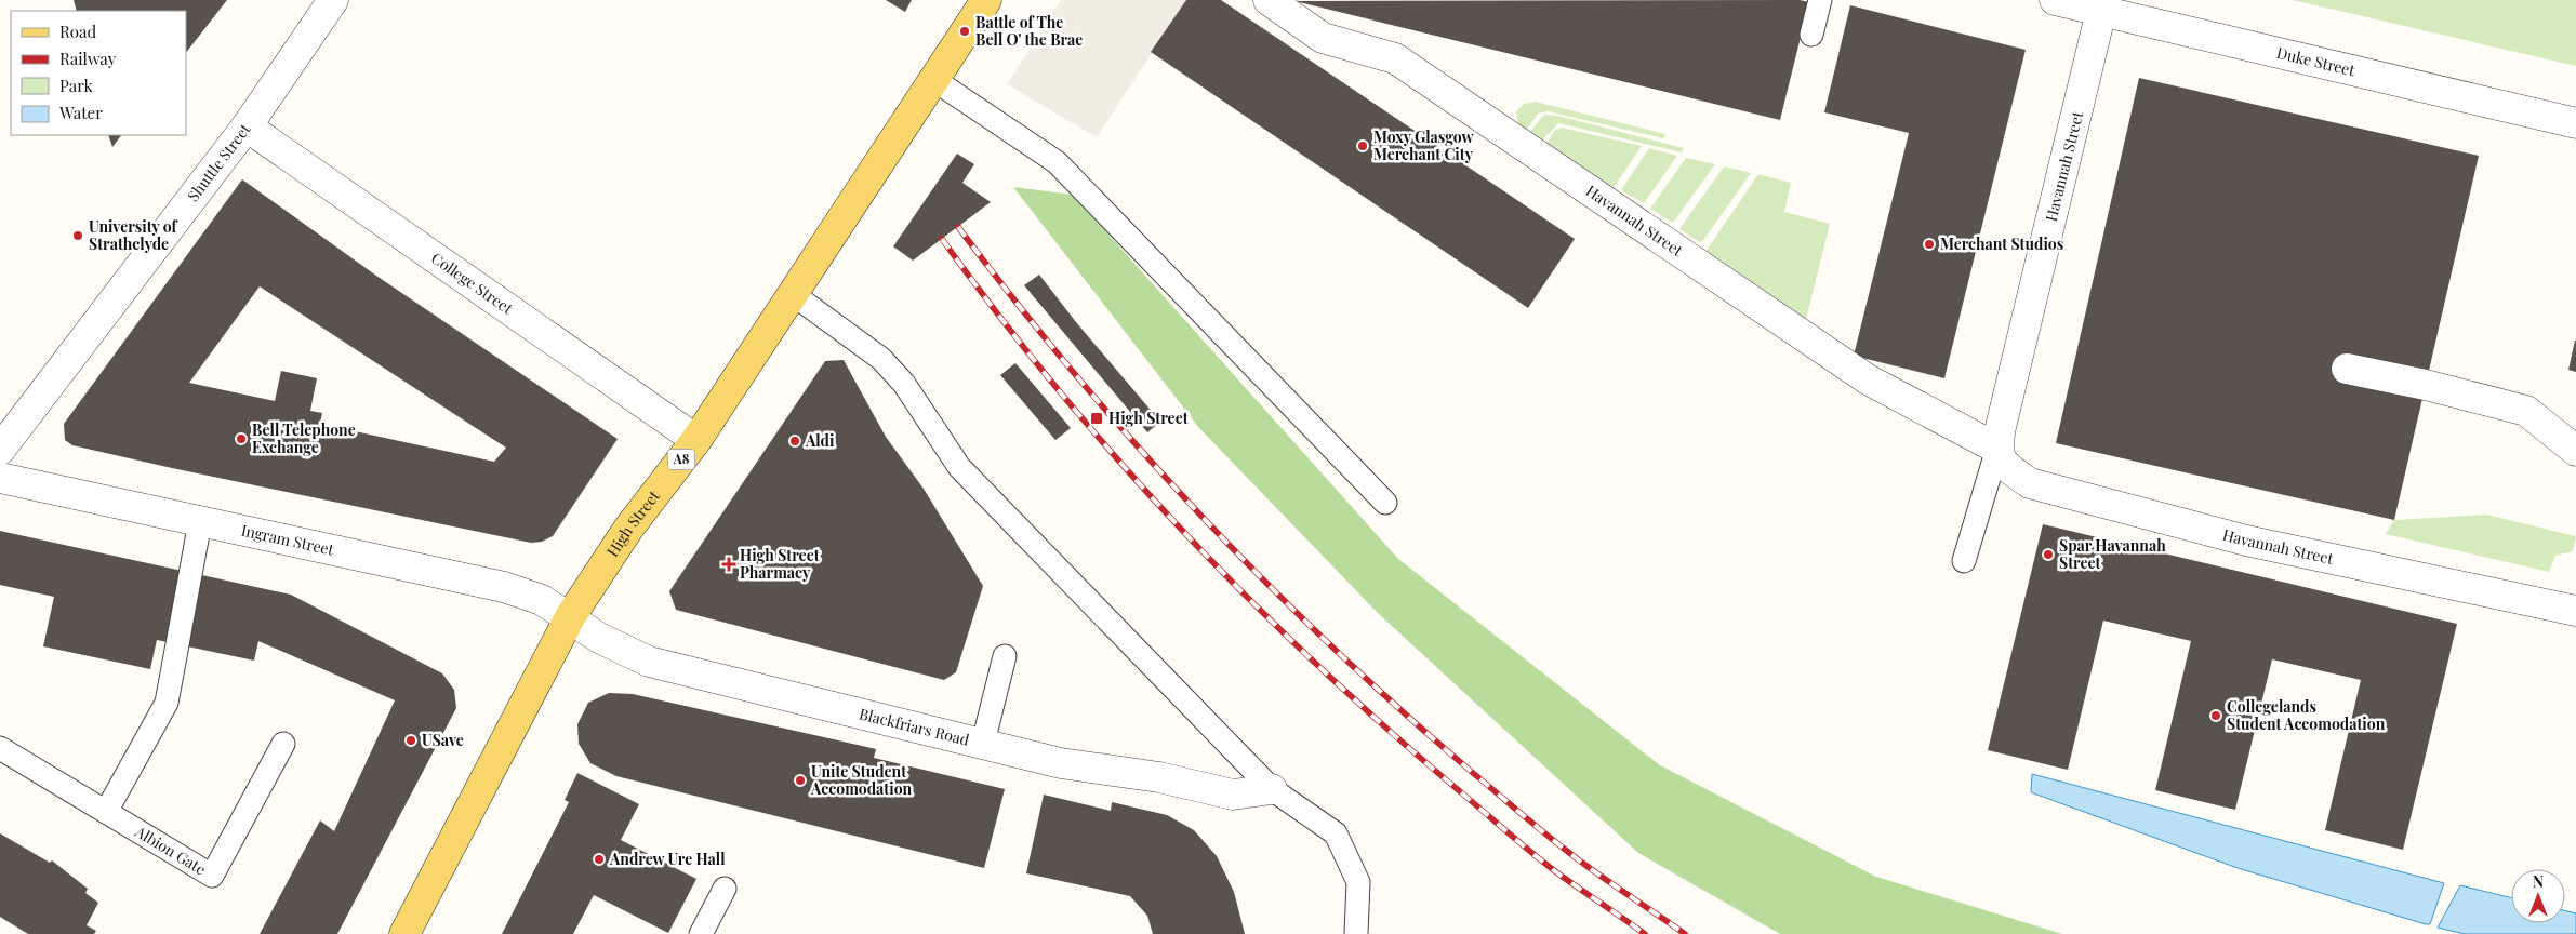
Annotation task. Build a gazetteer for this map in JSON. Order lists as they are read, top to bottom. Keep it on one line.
{"streets":{"main road":["A8","High Street"],"street":["Duke Street","Shuttle Street","Havannah Street","College Street","Ingram Street","Blackfriars Road"],"lane":["Albion Gate"]},"crossings":[["Duke Street","Havannah Street"],["Shuttle Street","College Street"],["College Street","High Street"],["High Street","Ingram Street"],["High Street","Blackfriars Road"],["Ingram Street","Blackfriars Road"]],"places":{"other":["Battle of The Bell O' the Brae","Moxy Glasgow Merchant City","University of Strathclyde","Merchant Studios","Bell Telephone Exchange","Aldi","Spar Havannah Street","Collegelands Student Accomodation","USave","Unite Student Accomodation","Andrew Ure Hall"],"transit":["High Street"],"health":["High Street Pharmacy"]},"legend":["Road","Railway","Park","Water"],"north":"top"}
